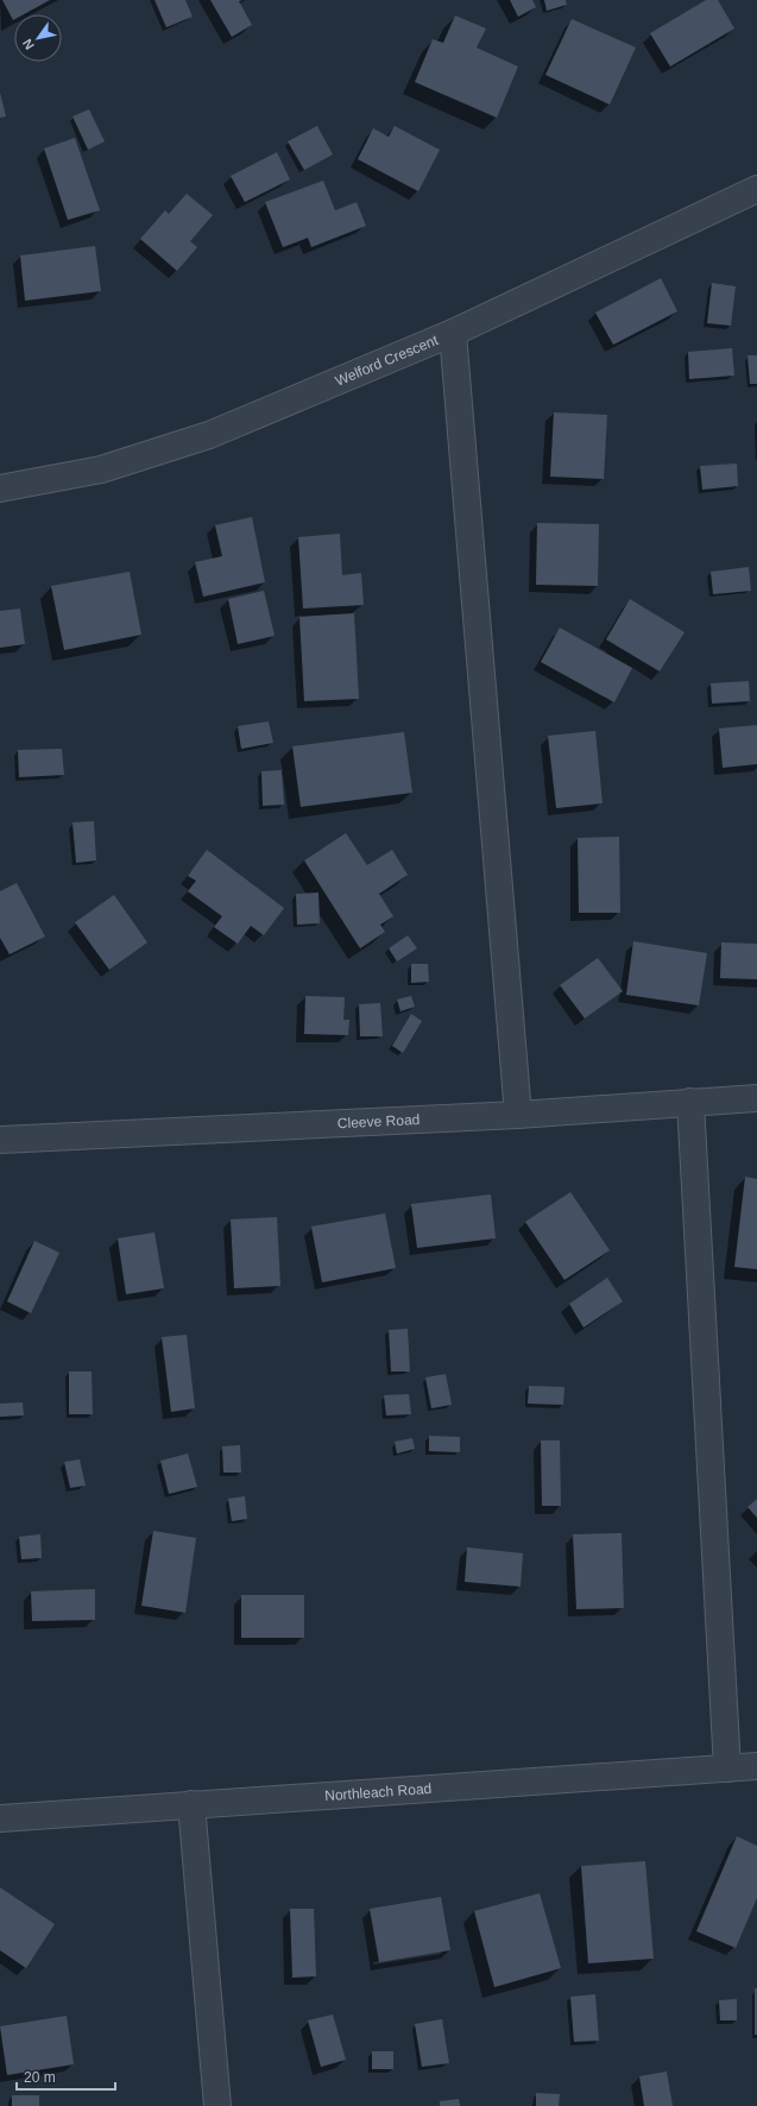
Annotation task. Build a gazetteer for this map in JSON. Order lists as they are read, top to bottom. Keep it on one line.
{"streets":{"street":["Welford Crescent","Cleeve Road","Northleach Road"]},"scale_bar":"20 m","north":"bottom left"}
